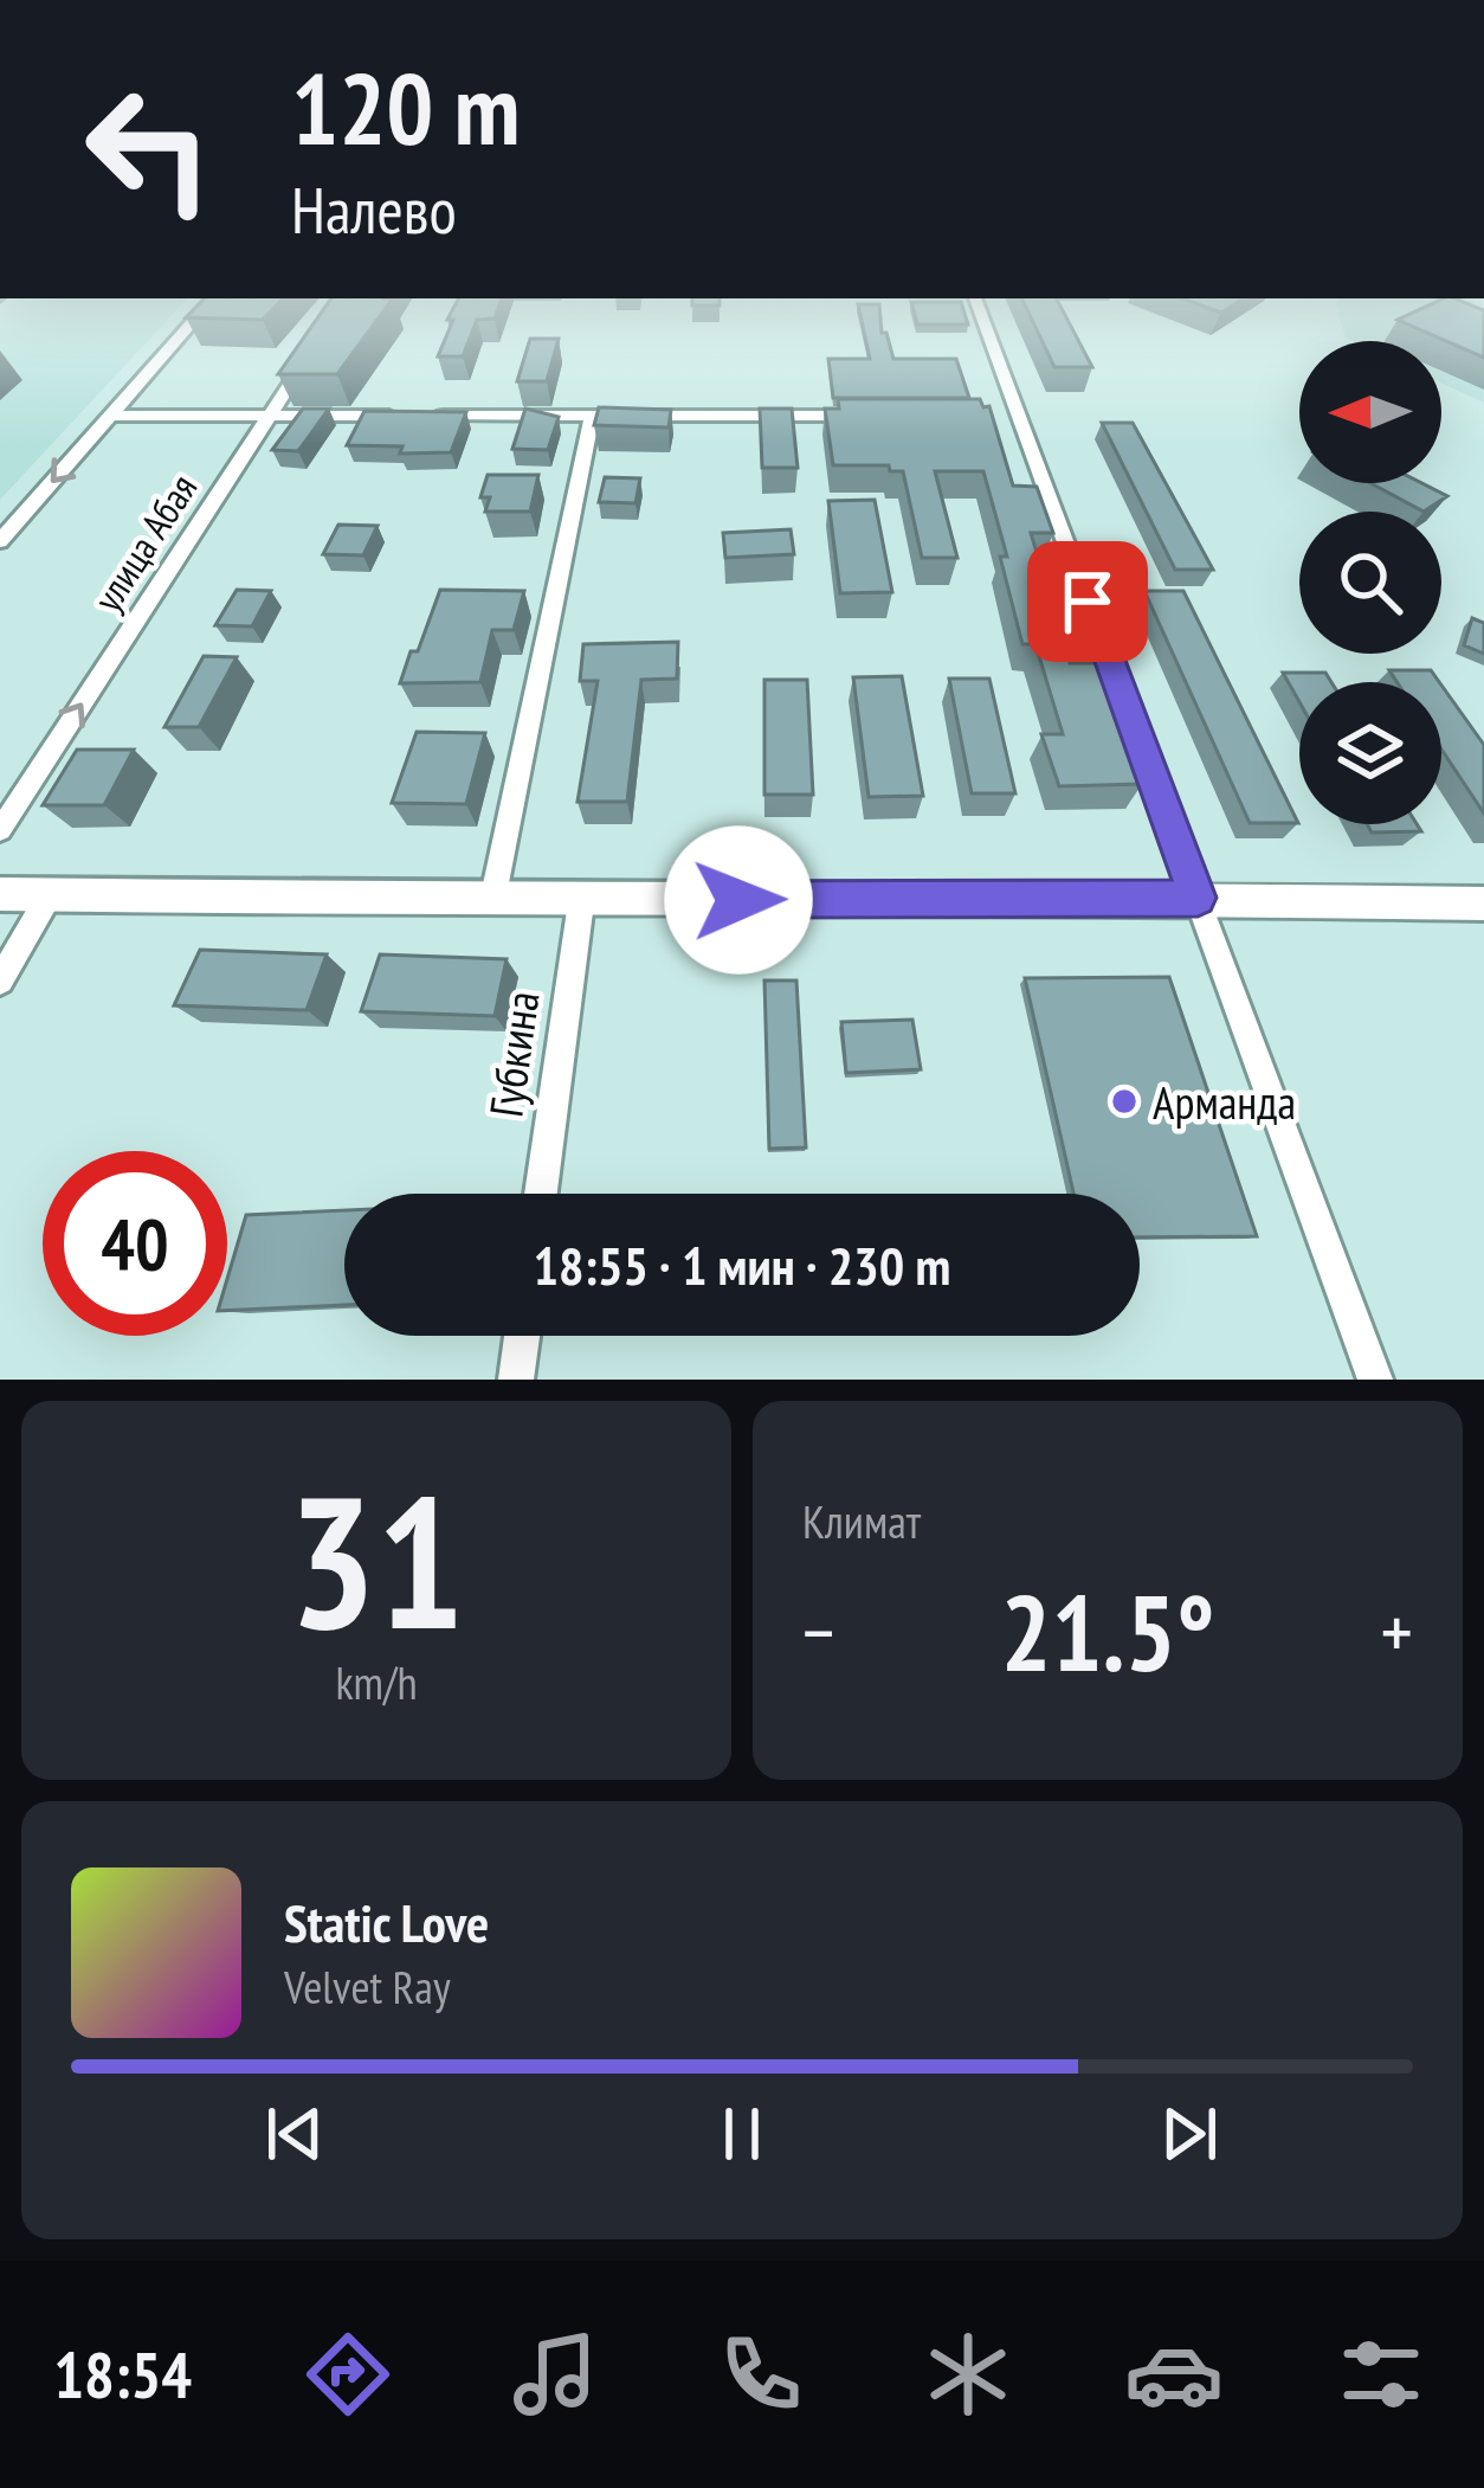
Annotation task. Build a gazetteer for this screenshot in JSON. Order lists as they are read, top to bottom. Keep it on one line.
{"streets":{"street":["улица Абая","Губкина"]},"places":["Арманда"],"north":"left","page":{"turn":["120 m","Налево"],"limit":"40","trip":"18:55 · 1 мин · 230 m","tile":[["31","km/h"],"Климат"],"heat":["−","21.5°","+"],"song":["Static Love","Velvet Ray"],"tabs":"18:54"}}
